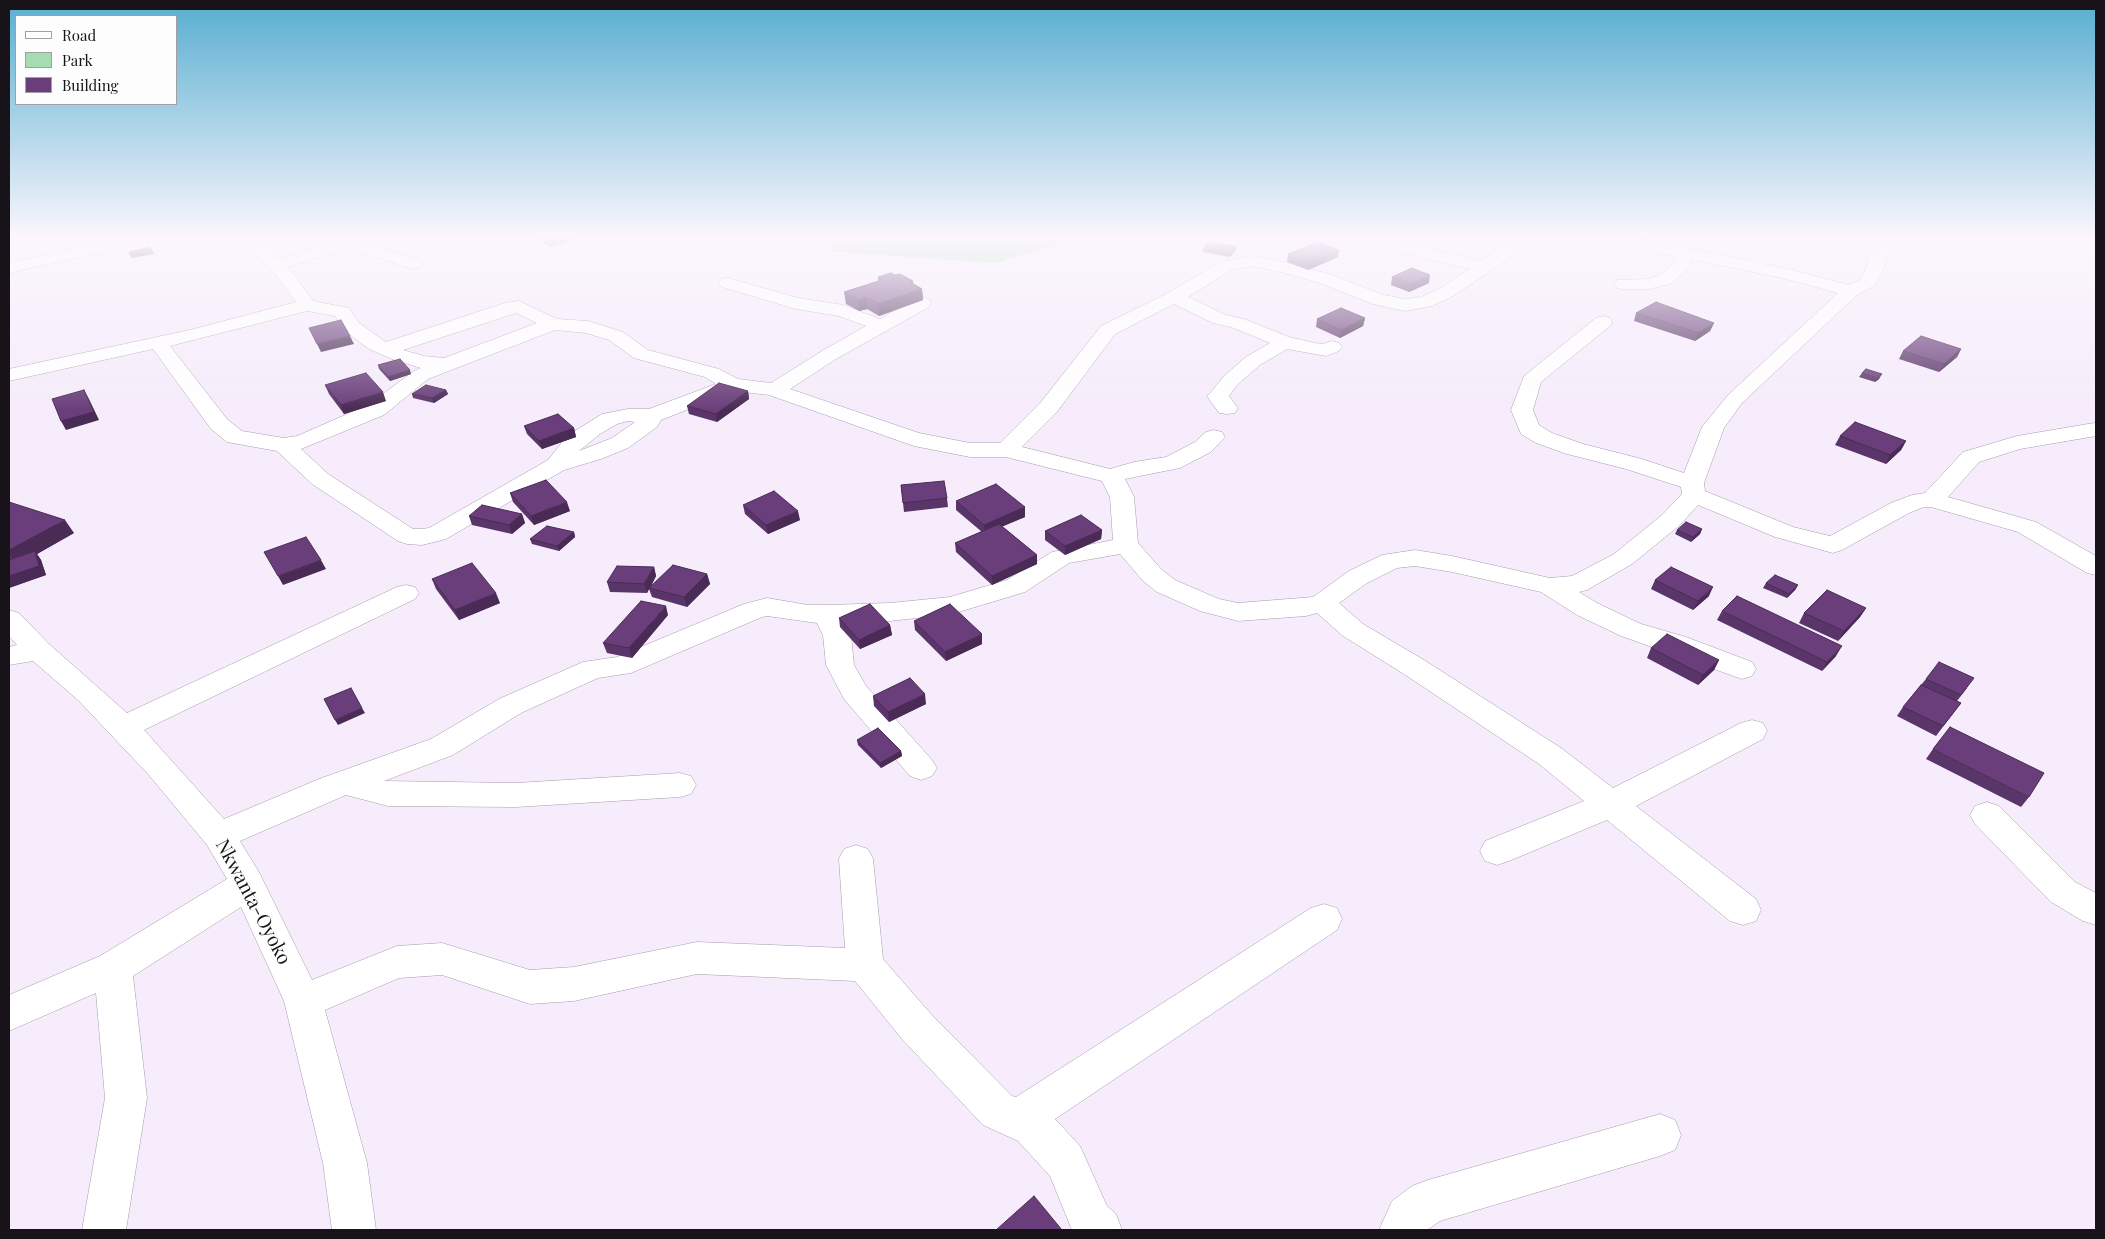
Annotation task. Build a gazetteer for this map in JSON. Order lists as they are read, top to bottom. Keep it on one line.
{"streets":{"street":["Nkwanta-Oyoko"]},"legend":["Road","Park","Building"]}
